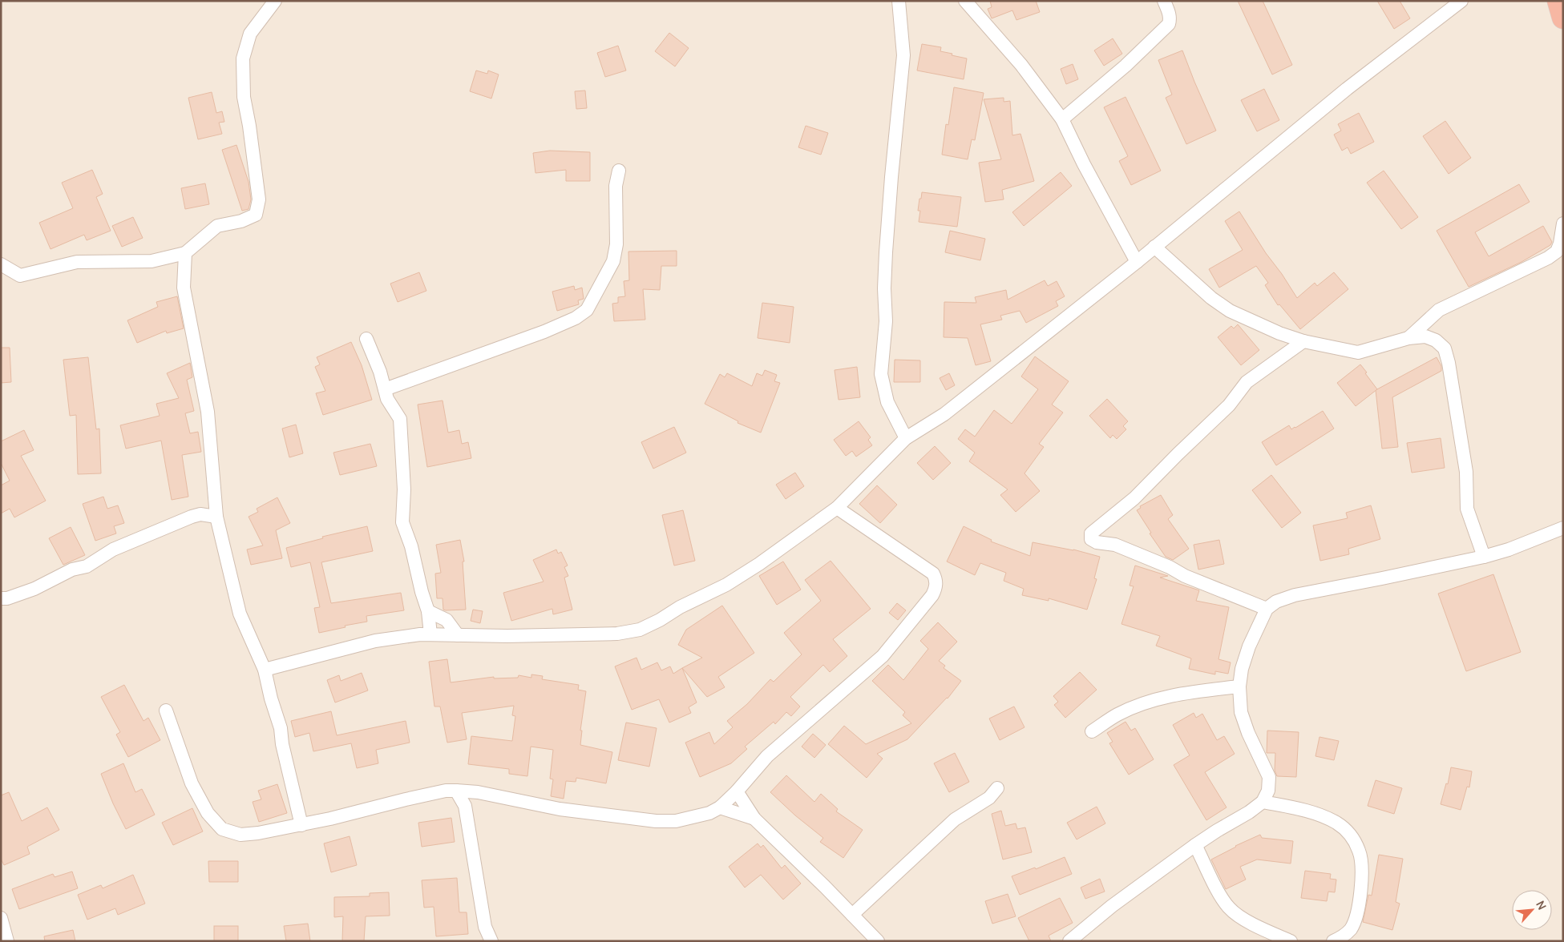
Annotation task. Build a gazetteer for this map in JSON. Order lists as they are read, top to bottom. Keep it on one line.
{"north":"top right"}
